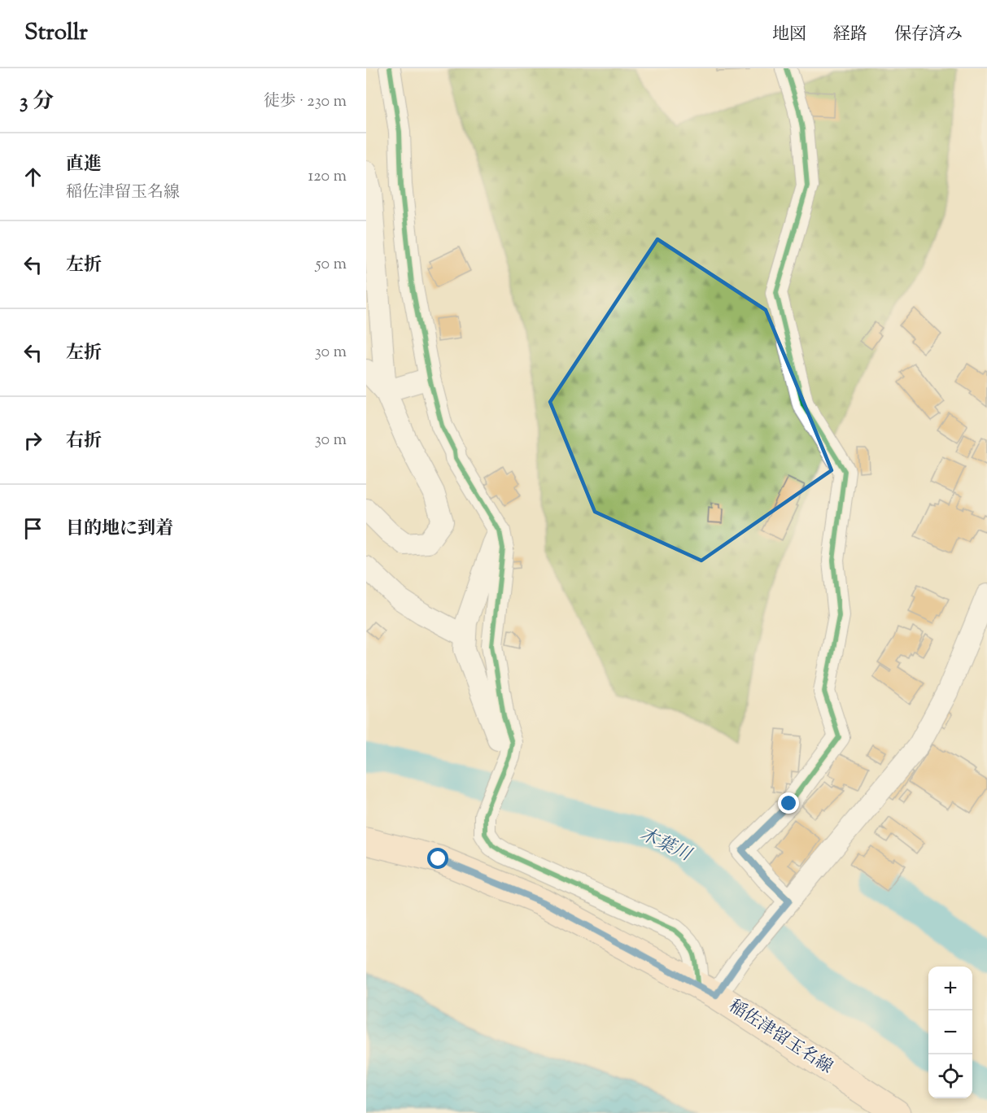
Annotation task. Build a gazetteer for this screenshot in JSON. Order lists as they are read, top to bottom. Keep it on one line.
{"streets":{"main road":["稲佐津留玉名線"]},"water":["木葉川"],"page":{"header":"Strollr","nav":["地図","経路","保存済み"],"heading":["3 分","徒歩 · 230 m"],"list":[["直進","稲佐津留玉名線","120 m"],["左折","50 m"],["左折","30 m"],["右折","30 m"],"目的地に到着"],"map_buttons":["+","−"]}}
